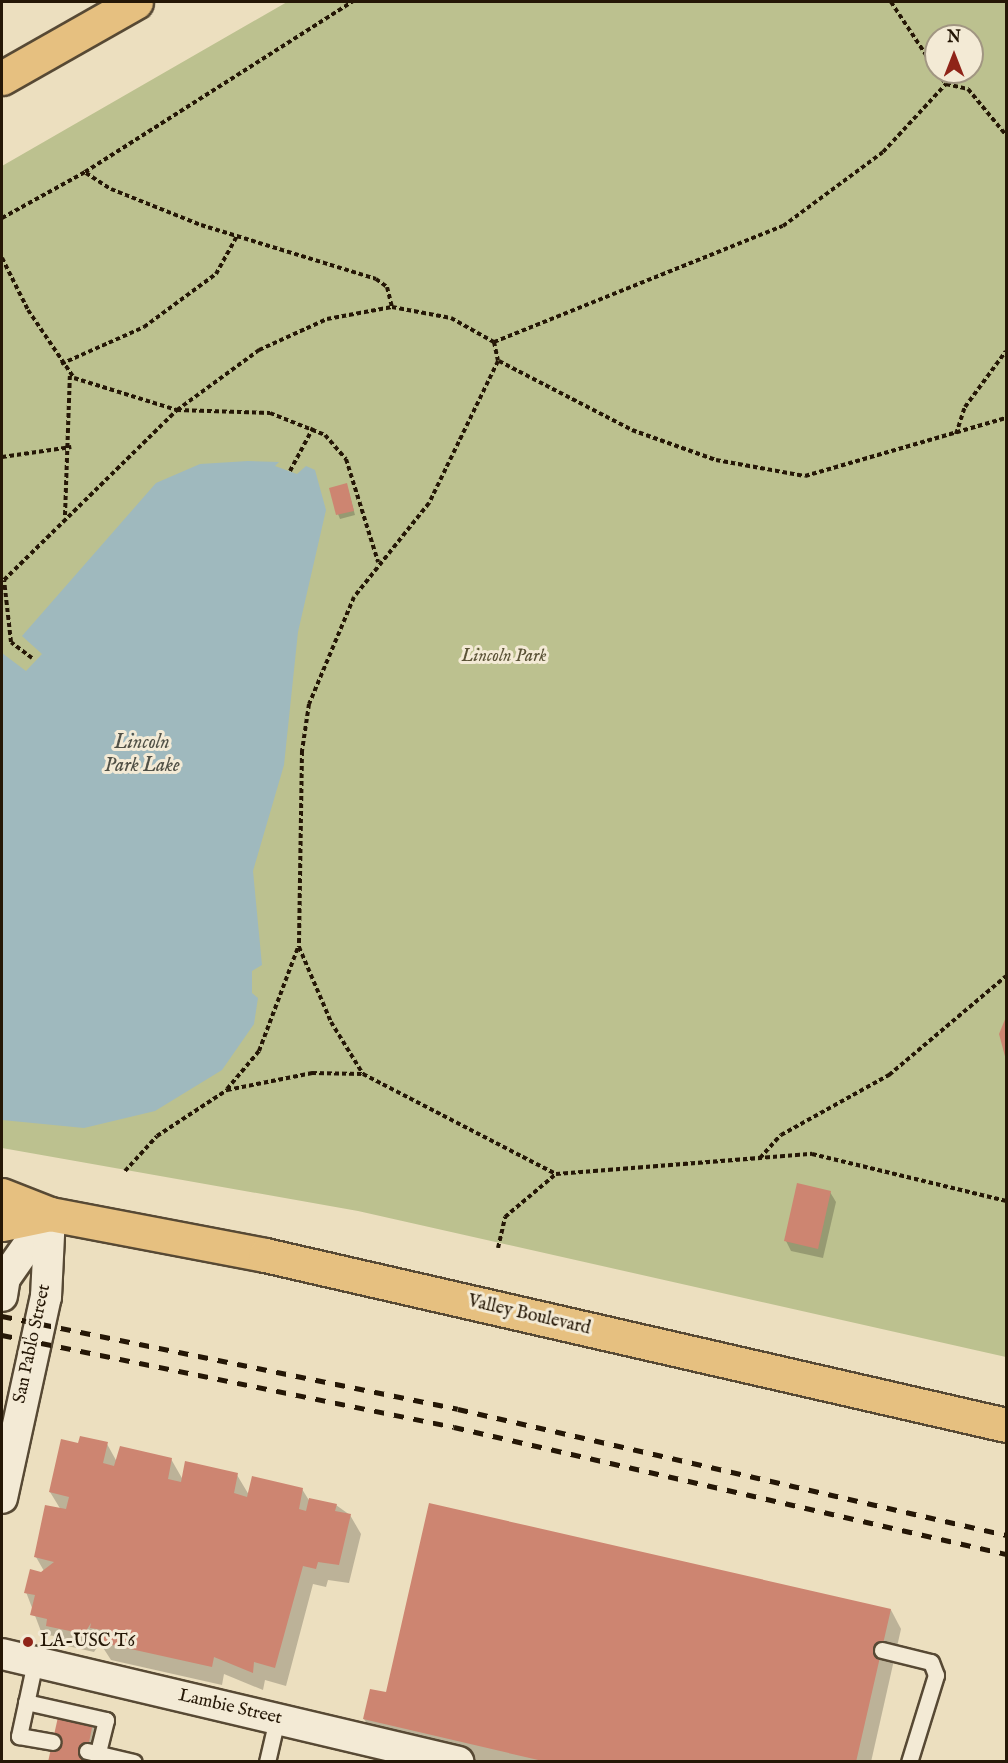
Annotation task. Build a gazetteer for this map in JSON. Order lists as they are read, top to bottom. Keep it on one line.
{"streets":{"main road":["Valley Boulevard"],"street":["San Pablo Street","Lambie Street"]},"crossings":[["Valley Boulevard","San Pablo Street"]],"water":["Lincoln Park Lake"],"parks":["Lincoln Park"],"places":["LA-USC T6"],"north":"top"}
